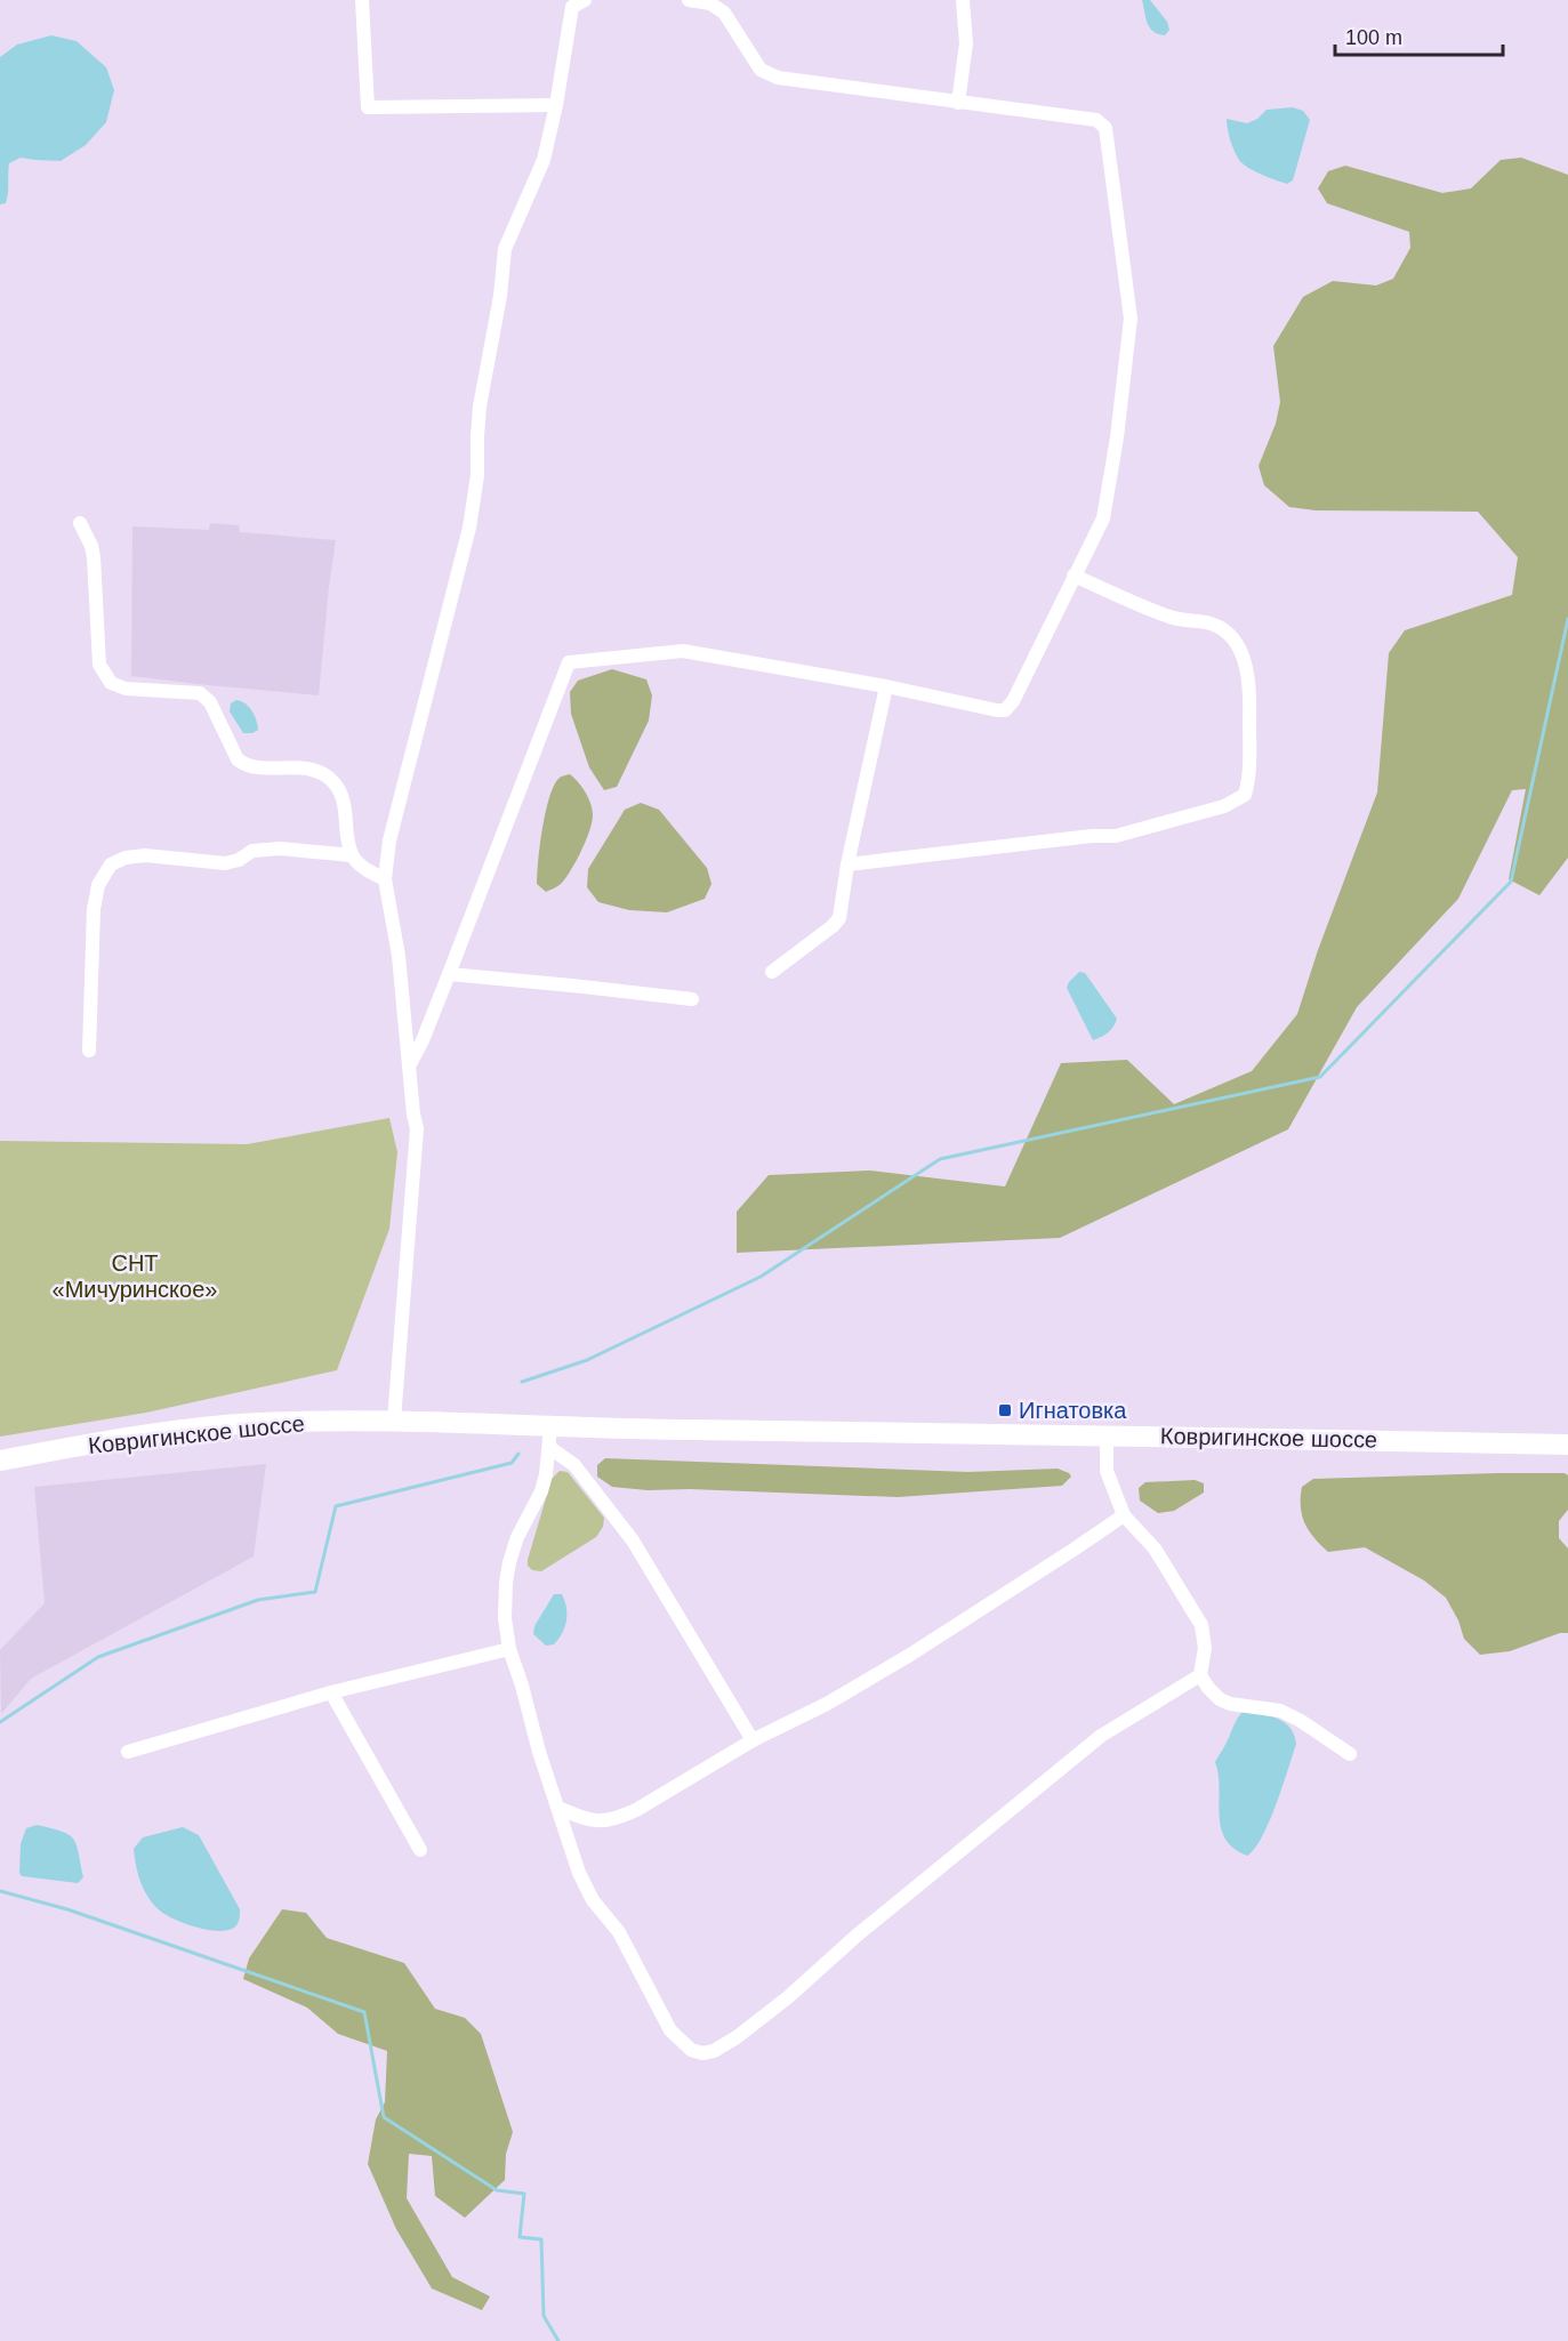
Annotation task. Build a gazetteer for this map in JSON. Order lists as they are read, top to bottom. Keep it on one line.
{"streets":{"main road":["Ковригинское шоссе"]},"parks":["СНТ «Мичуринское»"],"places":{"transit":["Игнатовка"]},"scale_bar":"100 m"}
